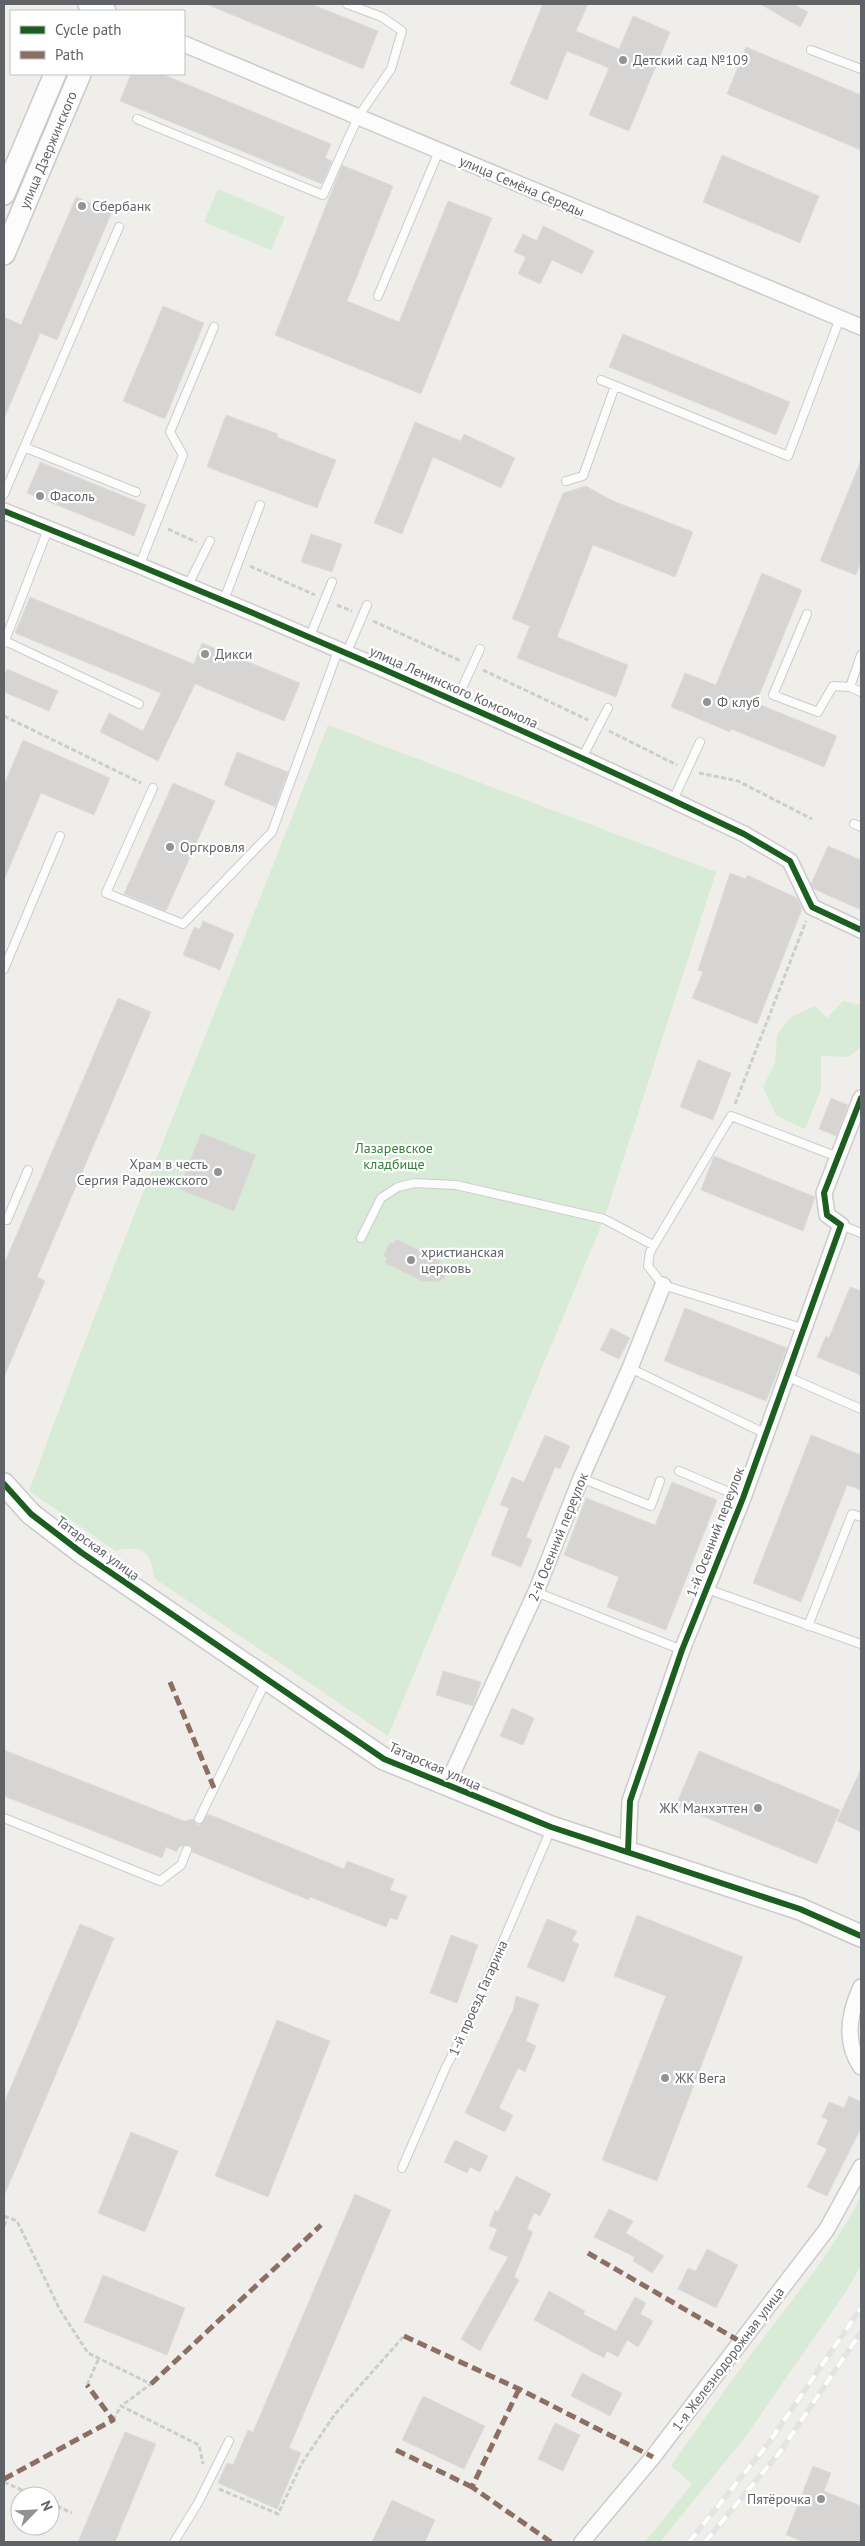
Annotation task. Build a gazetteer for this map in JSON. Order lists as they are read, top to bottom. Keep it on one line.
{"streets":{"street":["улица Дзержинского","улица Семёна Середы","улица Ленинского Комсомола","1-й Осенний переулок","2-й Осенний переулок","Татарская улица","1-я Железнодорожная улица"],"lane":["1-й проезд Гагарина"]},"crossings":[["1-й Осенний переулок","Татарская улица"],["2-й Осенний переулок","Татарская улица"],["Татарская улица","1-й проезд Гагарина"]],"parks":["Лазаревское кладбище"],"places":["Детский сад №109","Сбербанк","Фасоль","Дикси","Ф клуб","Оргкровля","Храм в честь Сергия Радонежского","христианская церковь","ЖК Манхэттен","ЖК Вега","Пятёрочка"],"legend":["Cycle path","Path"],"north":"top right"}
